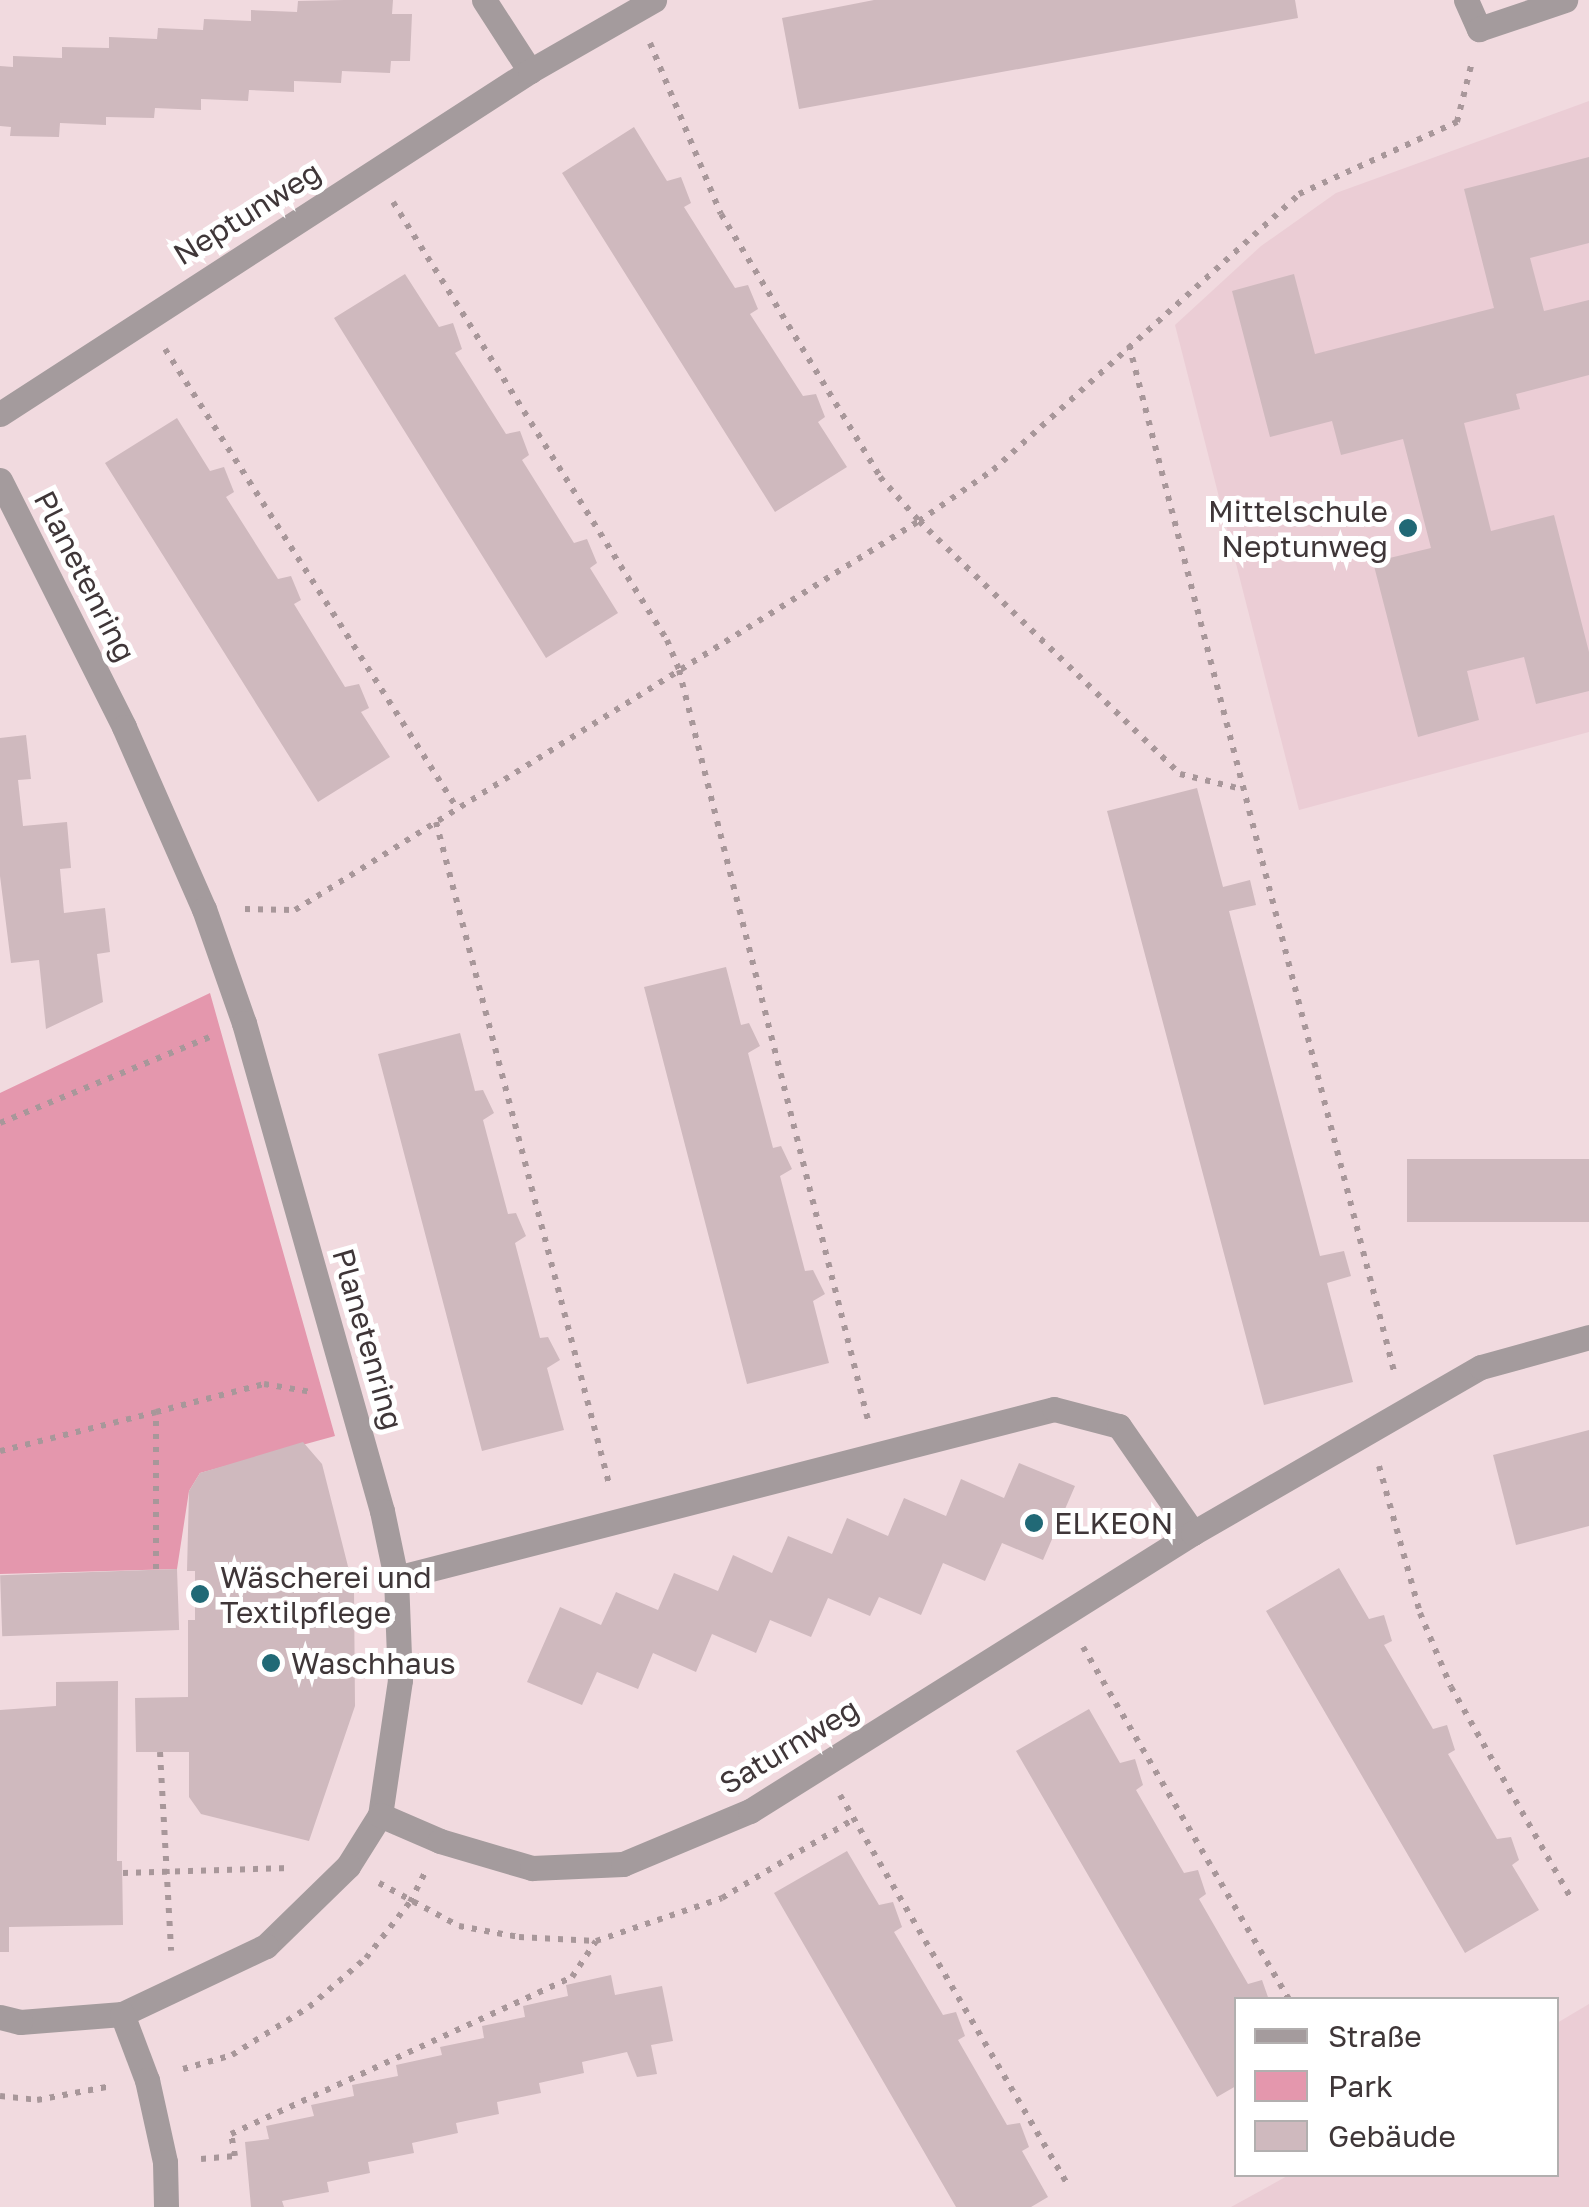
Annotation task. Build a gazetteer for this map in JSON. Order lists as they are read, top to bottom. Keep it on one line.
{"streets":{"street":["Neptunweg","Planetenring","Saturnweg"]},"crossings":[["Planetenring","Saturnweg"]],"places":["Mittelschule Neptunweg","ELKEON","Wäscherei und Textilpflege","Waschhaus"],"legend":["Straße","Park","Gebäude"]}
